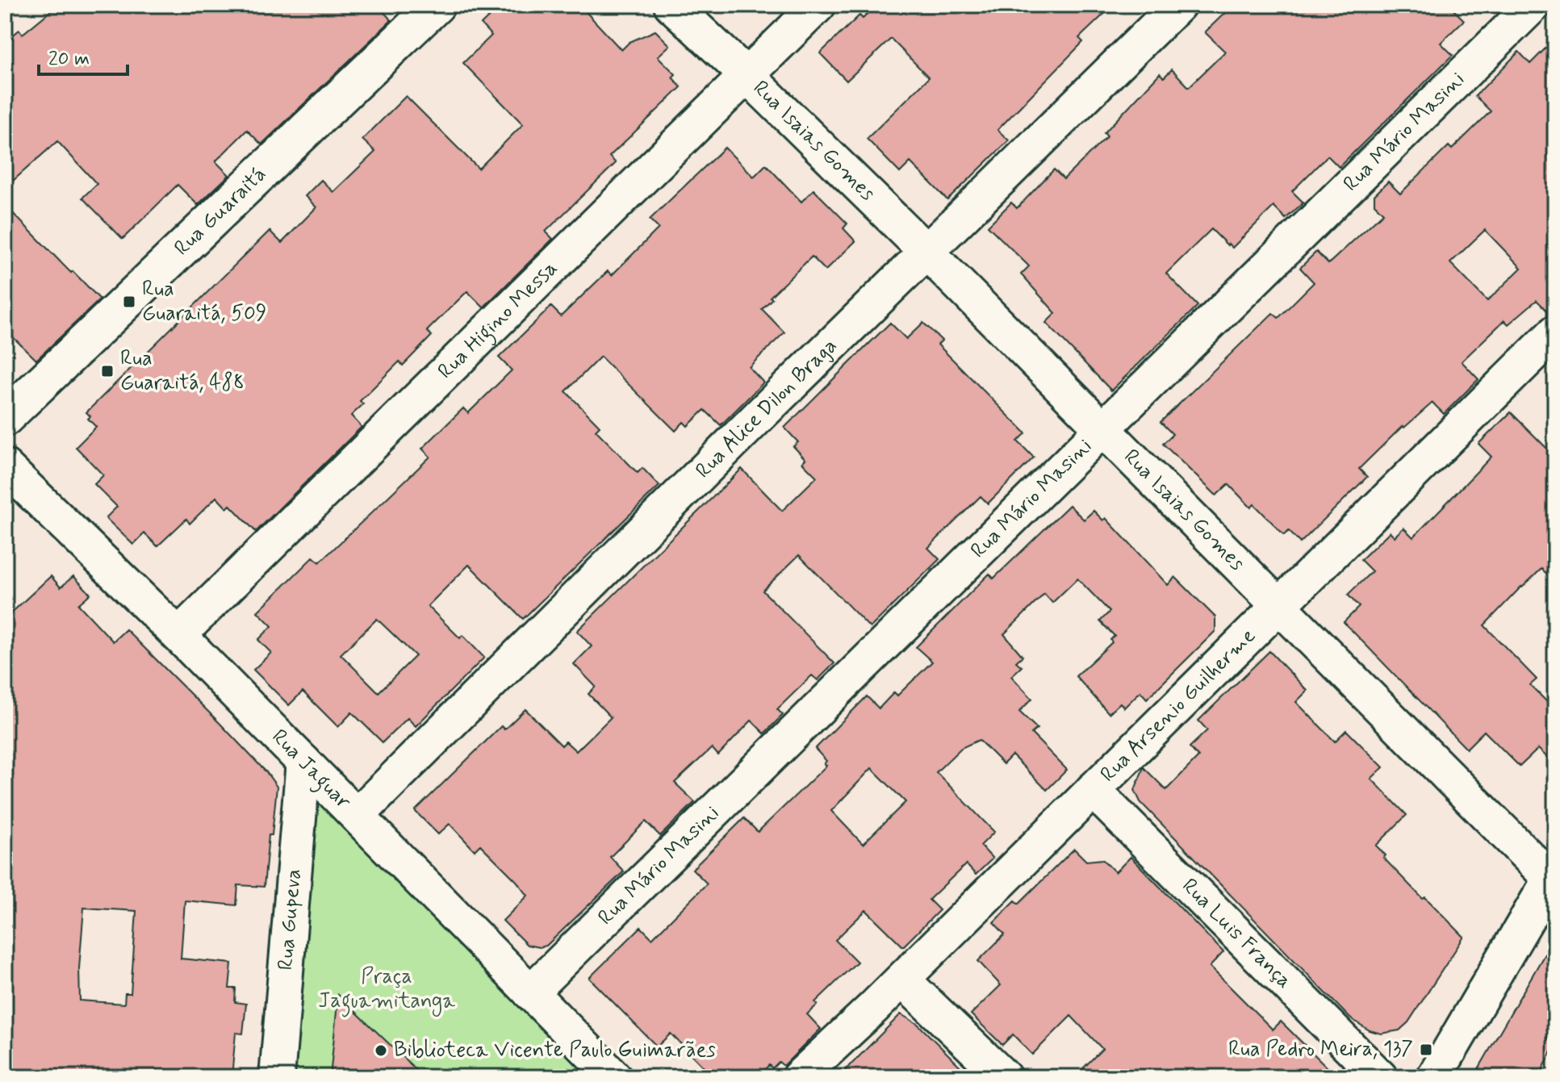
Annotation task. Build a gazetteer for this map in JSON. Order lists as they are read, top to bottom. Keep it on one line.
{"streets":{"street":["Rua Mário Masini","Rua Isaias Gomes","Rua Guaraitá","Rua Higino Messa","Rua Alice Dilon Braga","Rua Arsenio Guilherme","Rua Jaguar","Rua Gupeva","Rua Luis França"]},"crossings":[["Rua Mário Masini","Rua Isaias Gomes"],["Rua Mário Masini","Rua Jaguar"],["Rua Isaias Gomes","Rua Higino Messa"],["Rua Isaias Gomes","Rua Alice Dilon Braga"],["Rua Isaias Gomes","Rua Arsenio Guilherme"],["Rua Higino Messa","Rua Jaguar"],["Rua Alice Dilon Braga","Rua Jaguar"],["Rua Arsenio Guilherme","Rua Luis França"],["Rua Jaguar","Rua Gupeva"]],"parks":["Praça Jaguamitanga"],"places":{"transit":["Rua Guaraitá, 509","Rua Guaraitá, 488","Rua Pedro Meira, 137"],"other":["Biblioteca Vicente Paulo Guimarães"]},"scale_bar":"20 m"}
